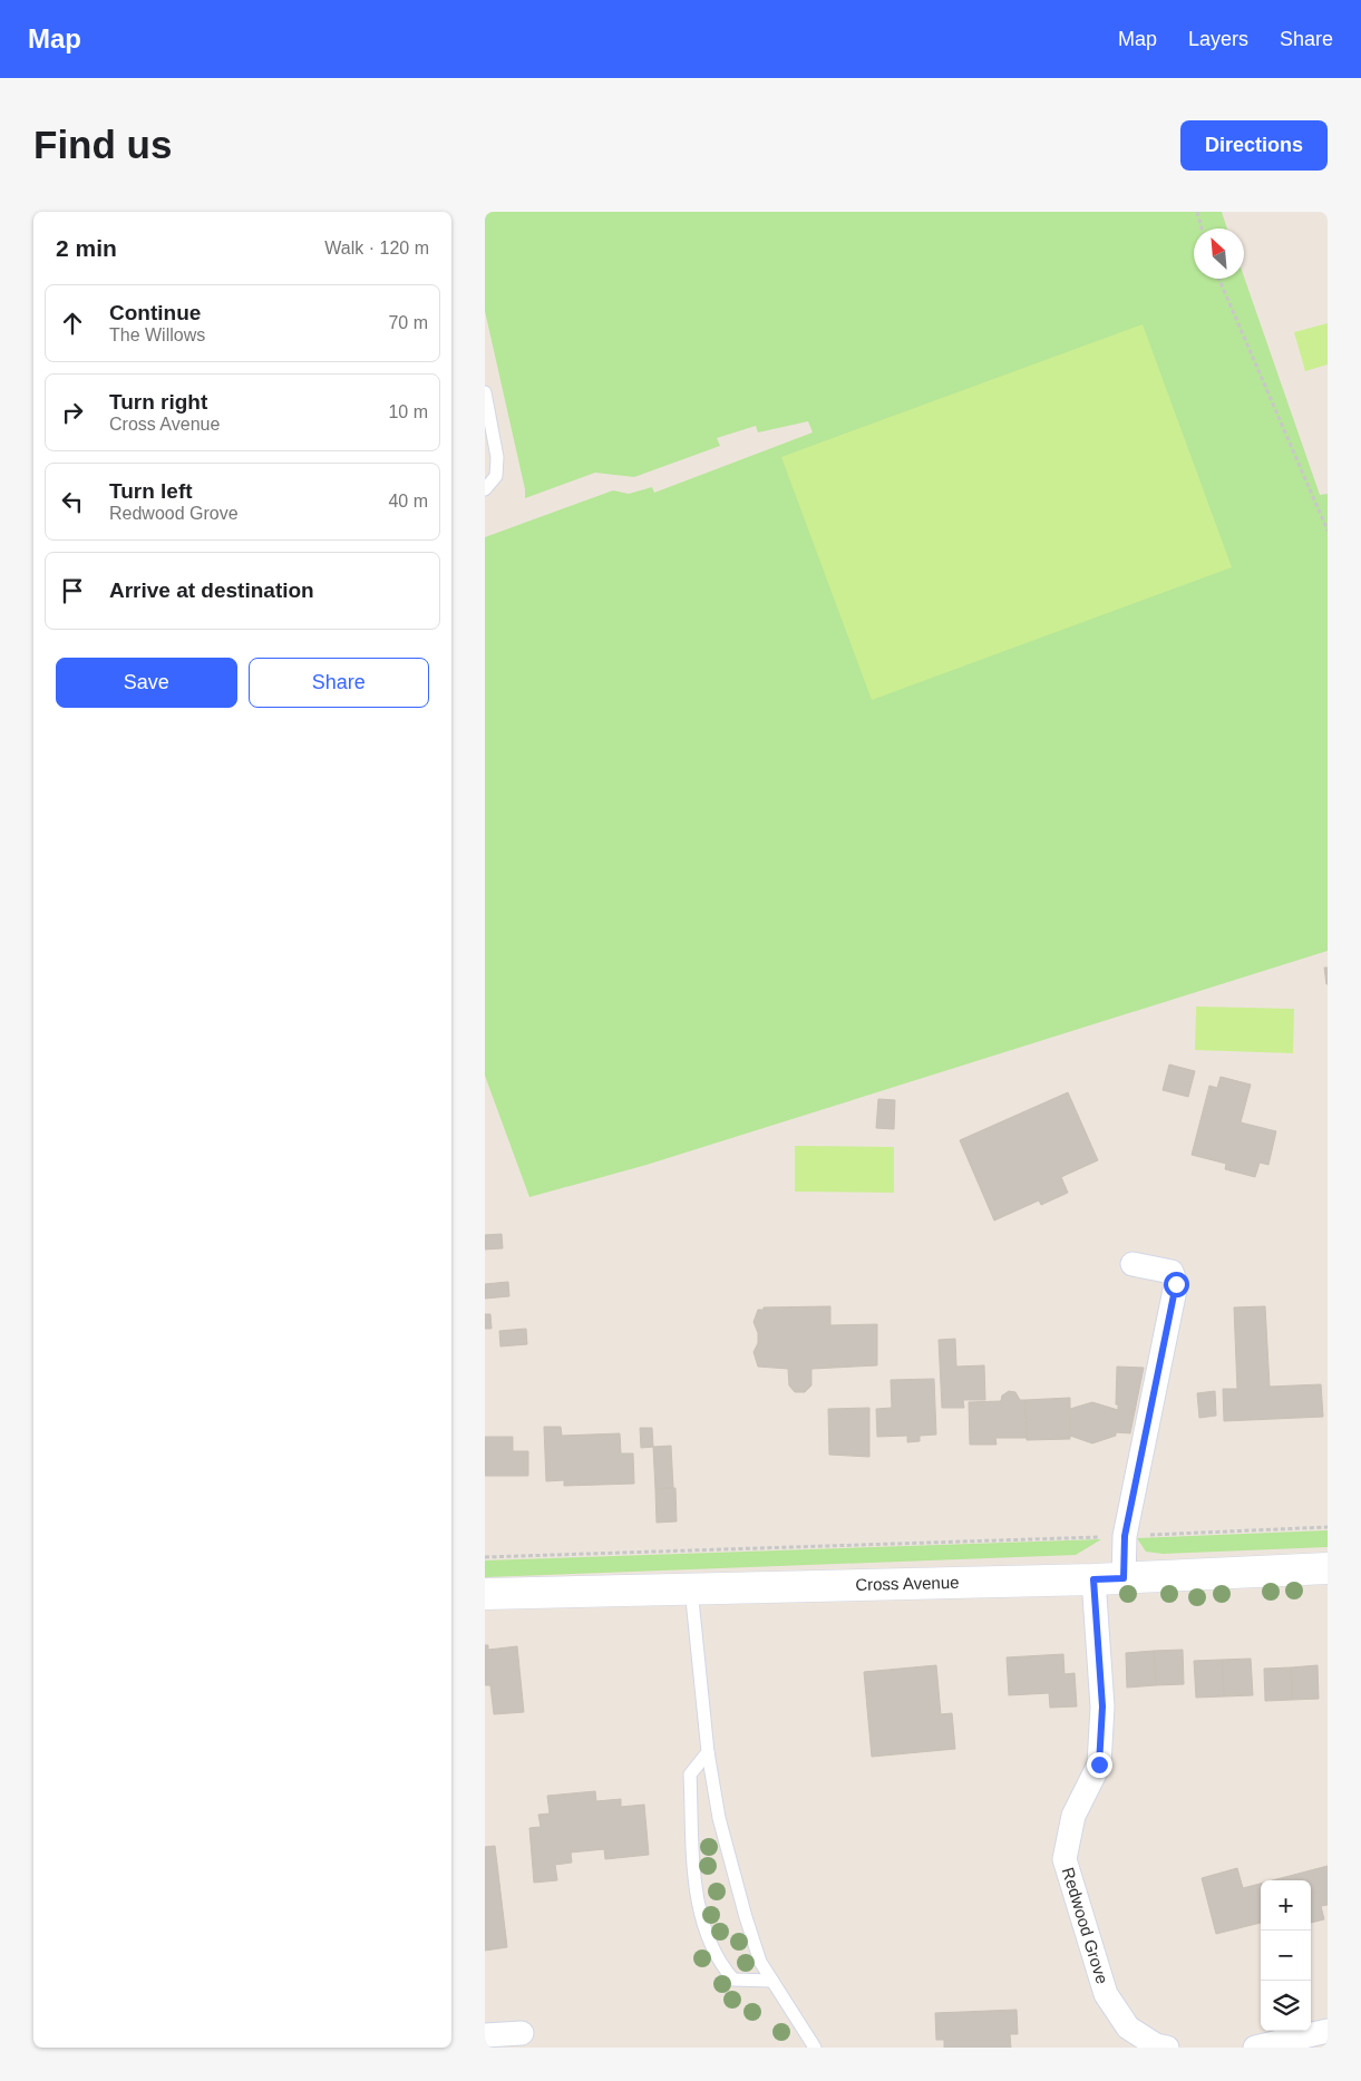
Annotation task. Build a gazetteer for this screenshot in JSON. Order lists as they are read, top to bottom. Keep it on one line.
{"streets":{"street":["Cross Avenue","Redwood Grove"]},"crossings":[["Cross Avenue","Redwood Grove"]],"north":"top left","page":{"header":"Map","nav":["Map","Layers","Share"],"buttons":["Directions",["Save","Share"]],"title":"Find us","heading":["2 min","Walk · 120 m"],"list":[["Continue","The Willows","70 m"],["Turn right","Cross Avenue","10 m"],["Turn left","Redwood Grove","40 m"],"Arrive at destination"],"map_buttons":["+","−"]}}
